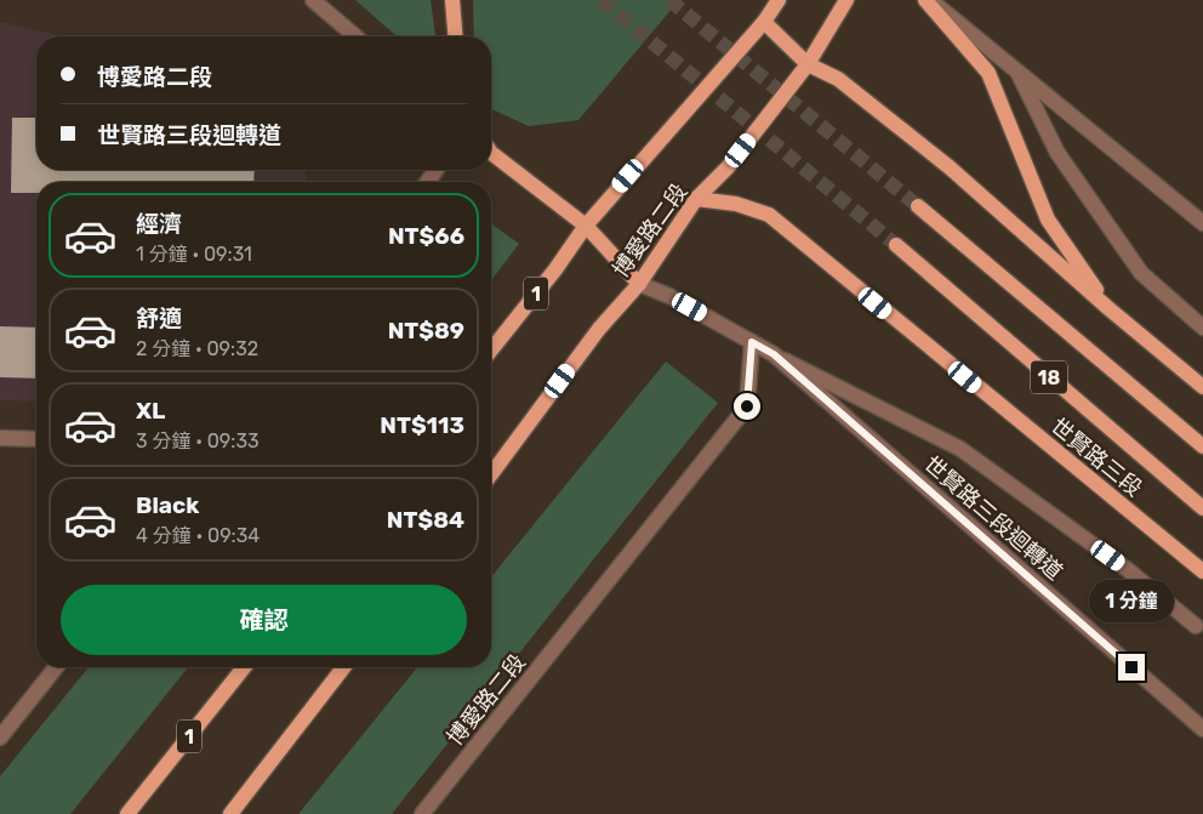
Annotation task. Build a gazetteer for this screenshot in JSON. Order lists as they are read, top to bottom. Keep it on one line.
{"streets":{"main road":["博愛路二段","1","18","世賢路三段"],"street":["世賢路三段迴轉道"]},"crossings":[["博愛路二段","世賢路三段"],["博愛路二段","世賢路三段迴轉道"]],"page":{"banner":["博愛路二段","世賢路三段迴轉道"],"list":[{"name":"經濟","note":"1 分鐘 · 09:31","value":"NT$66"},{"name":"舒適","note":"2 分鐘 · 09:32","value":"NT$89"},{"name":"XL","note":"3 分鐘 · 09:33","value":"NT$113"},{"name":"Black","note":"4 分鐘 · 09:34","value":"NT$84"}],"buttons":"確認","bubble":"1 分鐘"}}
